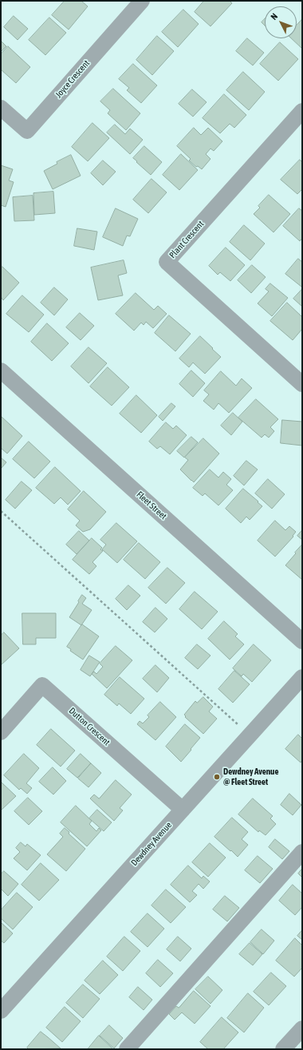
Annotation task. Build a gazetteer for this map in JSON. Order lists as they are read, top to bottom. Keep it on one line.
{"streets":{"street":["Joyce Crescent","Plant Crescent","Fleet Street","Dutton Crescent","Dewdney Avenue"]},"crossings":[["Dutton Crescent","Dewdney Avenue"]],"places":["Dewdney Avenue @ Fleet Street"],"north":"top left"}
